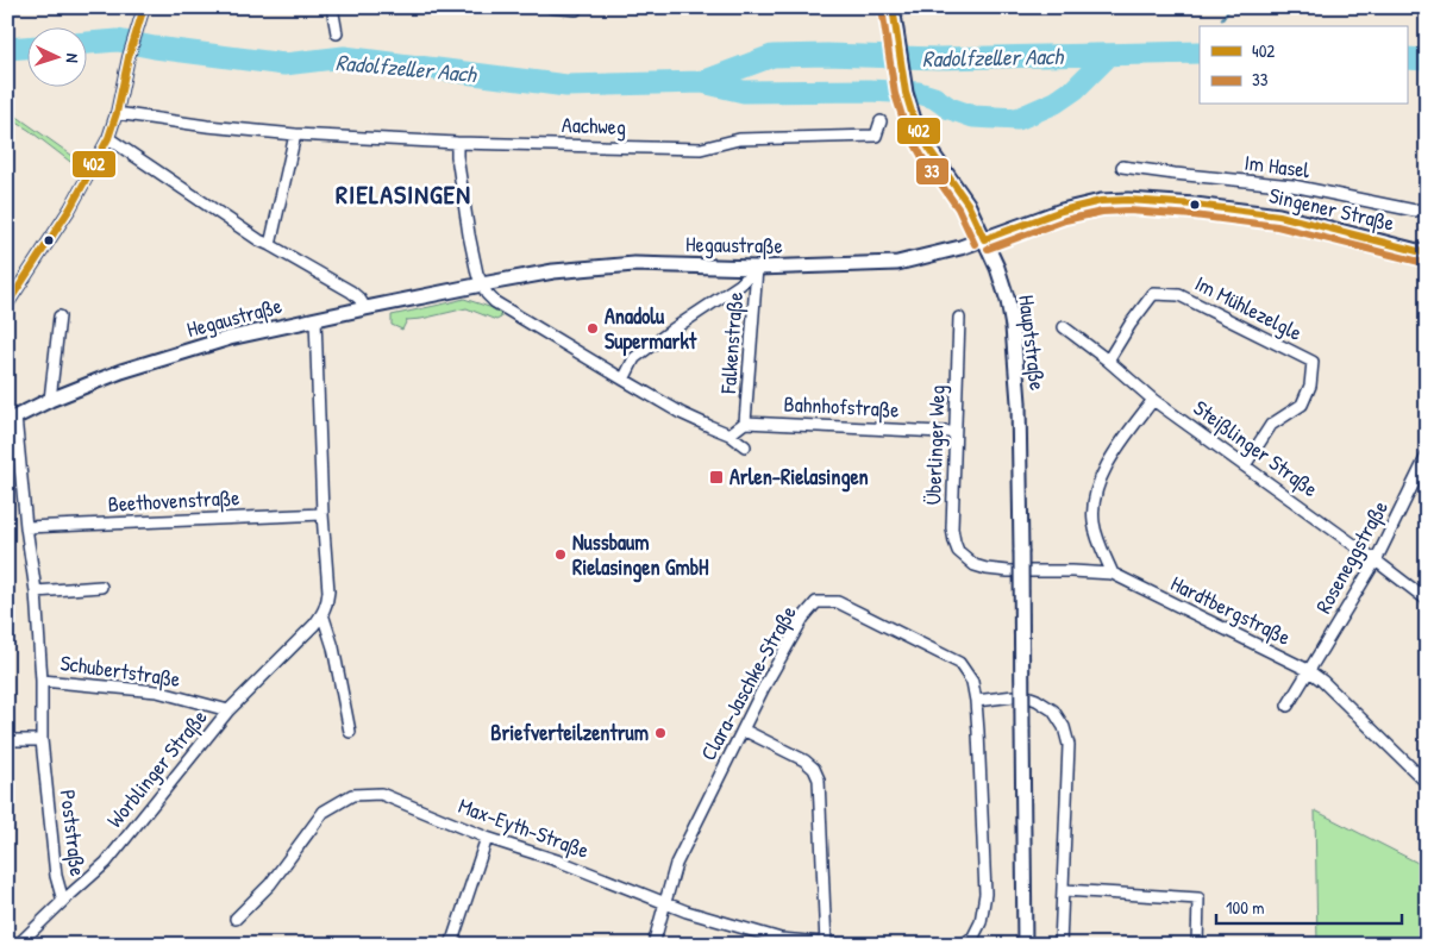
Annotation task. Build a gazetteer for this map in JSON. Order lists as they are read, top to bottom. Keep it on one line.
{"streets":{"main road":["Singener Straße","Hegaustraße","Hauptstraße"],"street":["Aachweg","Im Hasel","Im Mühlezelgle","Falkenstraße","Bahnhofstraße","Überlinger Weg","Steißlinger Straße","Beethovenstraße","Roseneggstraße","Hardtbergstraße","Schubertstraße","Clara-Jaschke-Straße","Worblinger Straße","Max-Eyth-Straße","Poststraße"]},"crossings":[["Singener Straße","Hegaustraße"],["Singener Straße","Hauptstraße"],["Hegaustraße","Falkenstraße"],["Hegaustraße","Hauptstraße"],["Hegaustraße","Poststraße"],["Im Mühlezelgle","Steißlinger Straße"],["Falkenstraße","Bahnhofstraße"],["Bahnhofstraße","Überlinger Weg"],["Überlinger Weg","Hardtbergstraße"],["Steißlinger Straße","Roseneggstraße"],["Beethovenstraße","Poststraße"],["Roseneggstraße","Hardtbergstraße"],["Schubertstraße","Worblinger Straße"],["Schubertstraße","Poststraße"],["Clara-Jaschke-Straße","Max-Eyth-Straße"],["Worblinger Straße","Poststraße"]],"districts":["RIELASINGEN"],"water":["Radolfzeller Aach"],"places":{"other":["Anadolu Supermarkt","Nussbaum Rielasingen GmbH","Briefverteilzentrum"],"transit":["Arlen-Rielasingen"]},"lines":["transit line 402","transit line 33"],"legend":["402","33"],"scale_bar":"100 m","north":"right"}
